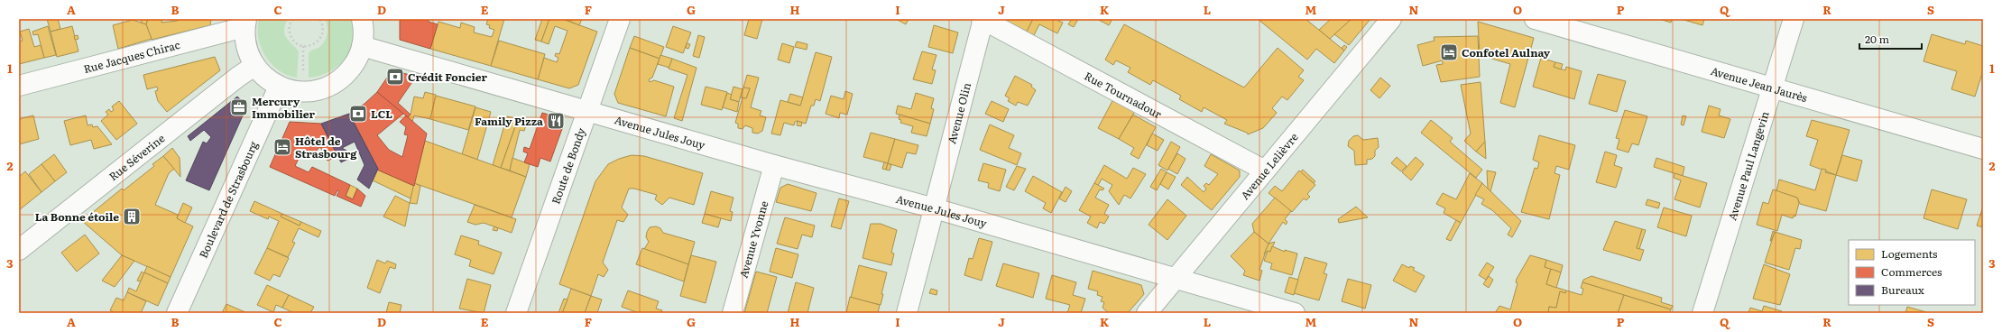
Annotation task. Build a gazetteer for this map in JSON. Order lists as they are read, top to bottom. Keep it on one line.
{"streets":{"street":["Rue Jacques Chirac","Avenue Jean Jaurès","Rue Tournadour","Avenue Olin","Avenue Jules Jouy","Rue Séverine","Route de Bondy","Avenue Lelièvre","Avenue Paul Langevin","Boulevard de Strasbourg","Avenue Yvonne"]},"crossings":[["Avenue Jean Jaurès","Avenue Paul Langevin"],["Rue Tournadour","Avenue Olin"],["Rue Tournadour","Avenue Lelièvre"],["Avenue Olin","Avenue Jules Jouy"],["Avenue Jules Jouy","Route de Bondy"],["Avenue Jules Jouy","Avenue Lelièvre"],["Avenue Jules Jouy","Avenue Yvonne"]],"places":{"hotel":["Confotel Aulnay","Hôtel de Strasbourg"],"bank":["Crédit Foncier","LCL"],"office":["Mercury Immobilier"],"restaurant":["Family Pizza"],"building":["La Bonne étoile"]},"legend":["Logements","Commerces","Bureaux"],"scale_bar":"20 m","grid":{"columns":["A","B","C","D","E","F","G","H","I","J","K","L","M","N","O","P","Q","R","S"],"rows":["1","2","3"]}}
